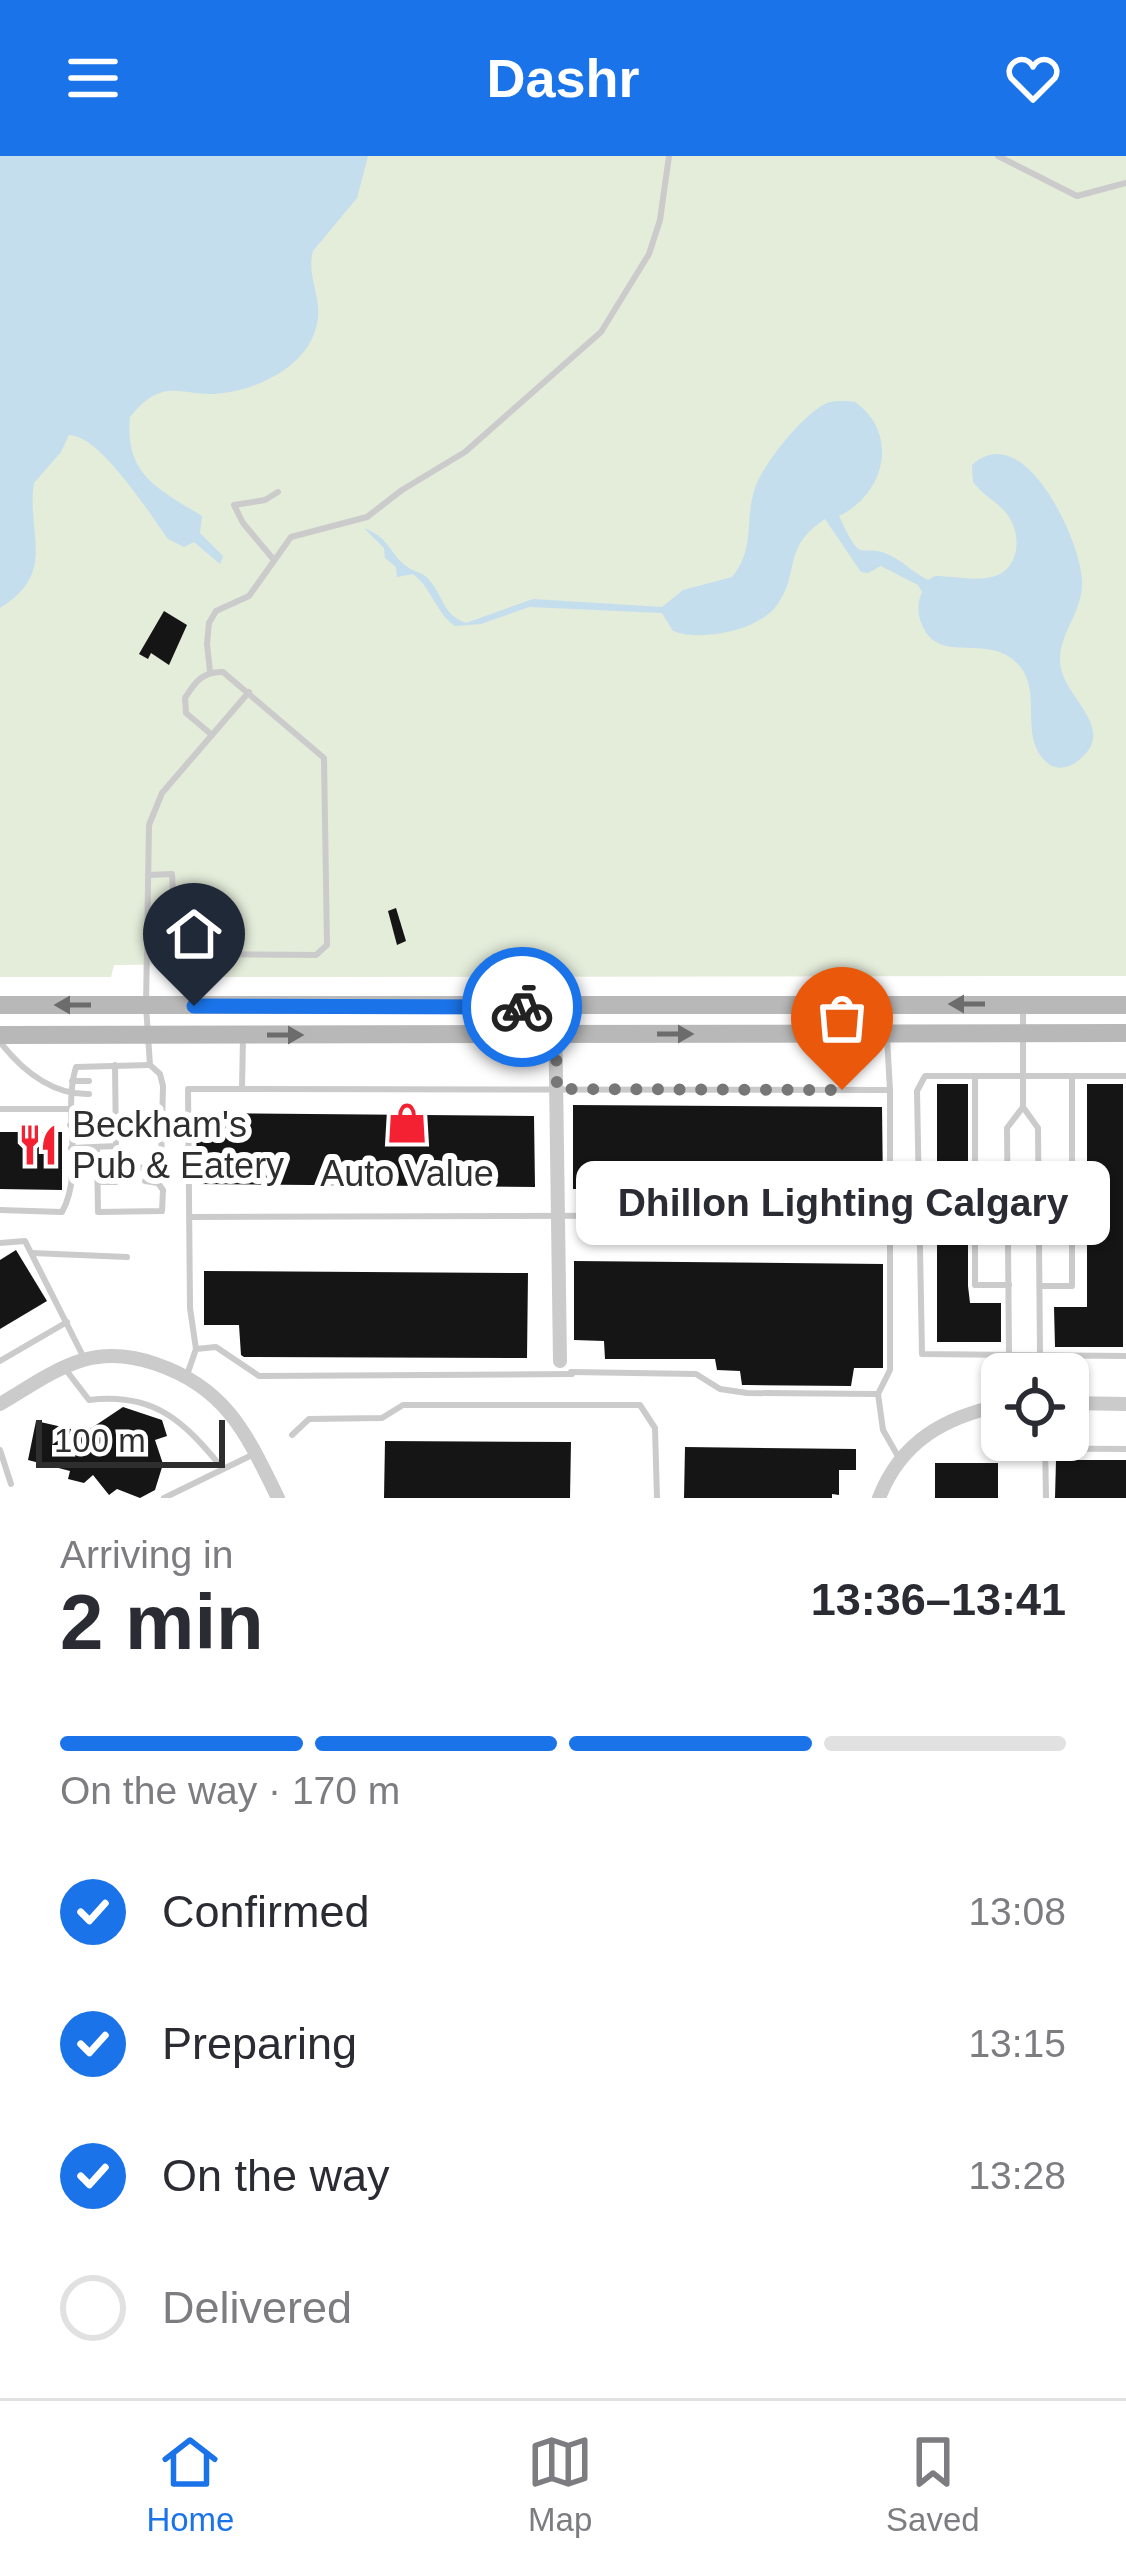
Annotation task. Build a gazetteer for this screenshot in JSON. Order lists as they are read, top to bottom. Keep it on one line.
{"places":{"other":["Dhillon Lighting Calgary"],"shop":["Auto Value"],"restaurant":["Beckham's Pub & Eatery"]},"scale_bar":"100 m","page":{"header":"Dashr","bubble":"Dhillon Lighting Calgary","scale":"100 m","heading":["2 min","Arriving in","13:36–13:41"],"bar":"On the way · 170 m","list":[["Confirmed","13:08"],["Preparing","13:15"],["On the way","13:28"],"Delivered"],"tabs":["Home","Map","Saved"]}}
